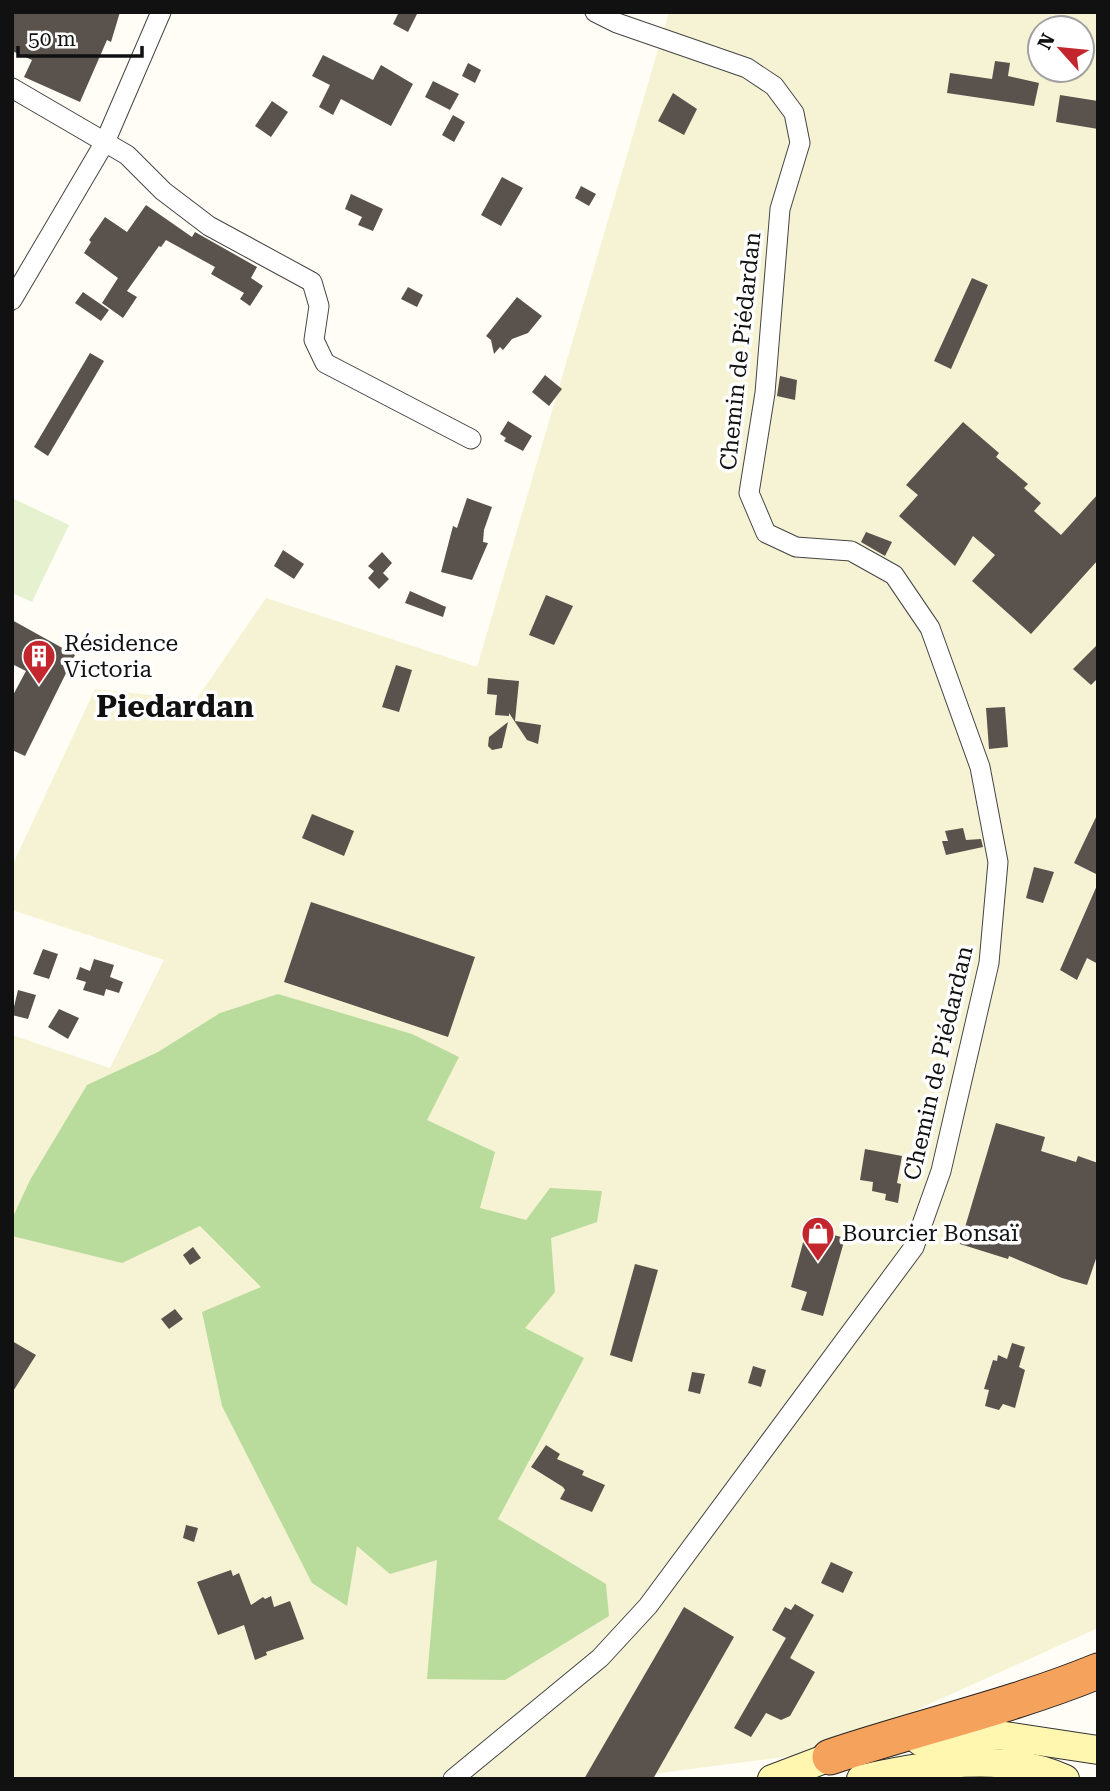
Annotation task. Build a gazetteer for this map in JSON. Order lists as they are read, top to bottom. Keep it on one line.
{"streets":{"street":["Chemin de Piédardan"]},"districts":["Piedardan"],"places":{"building":["Résidence Victoria"],"shop":["Bourcier Bonsaï"]},"scale_bar":"50 m","north":"top left"}
